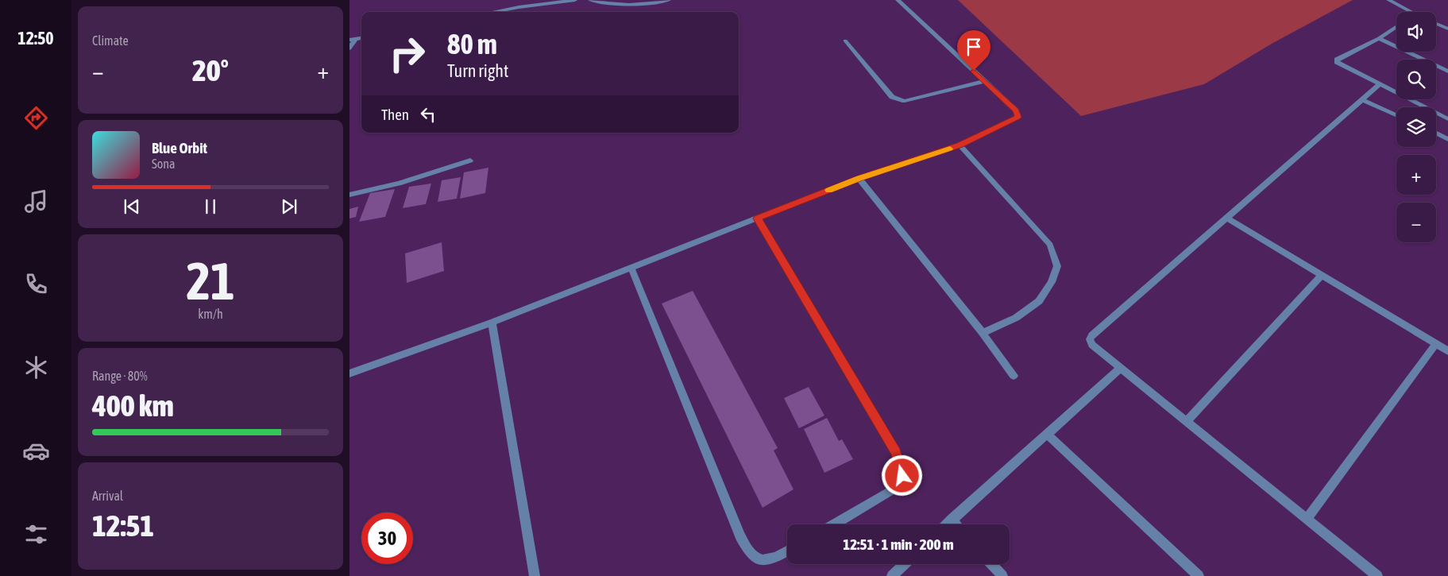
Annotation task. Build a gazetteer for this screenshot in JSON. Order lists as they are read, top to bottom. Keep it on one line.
{"page":{"tabs":"12:50","tile":["Climate",["21","km/h"],["Range · 80%","400 km"],["Arrival","12:51"]],"map_buttons":["+","−"],"turn":["80 m","Turn right"],"heat":["−","20°","+"],"then":"Then","song":["Blue Orbit","Sona"],"limit":"30","trip":"12:51 · 1 min · 200 m"}}
